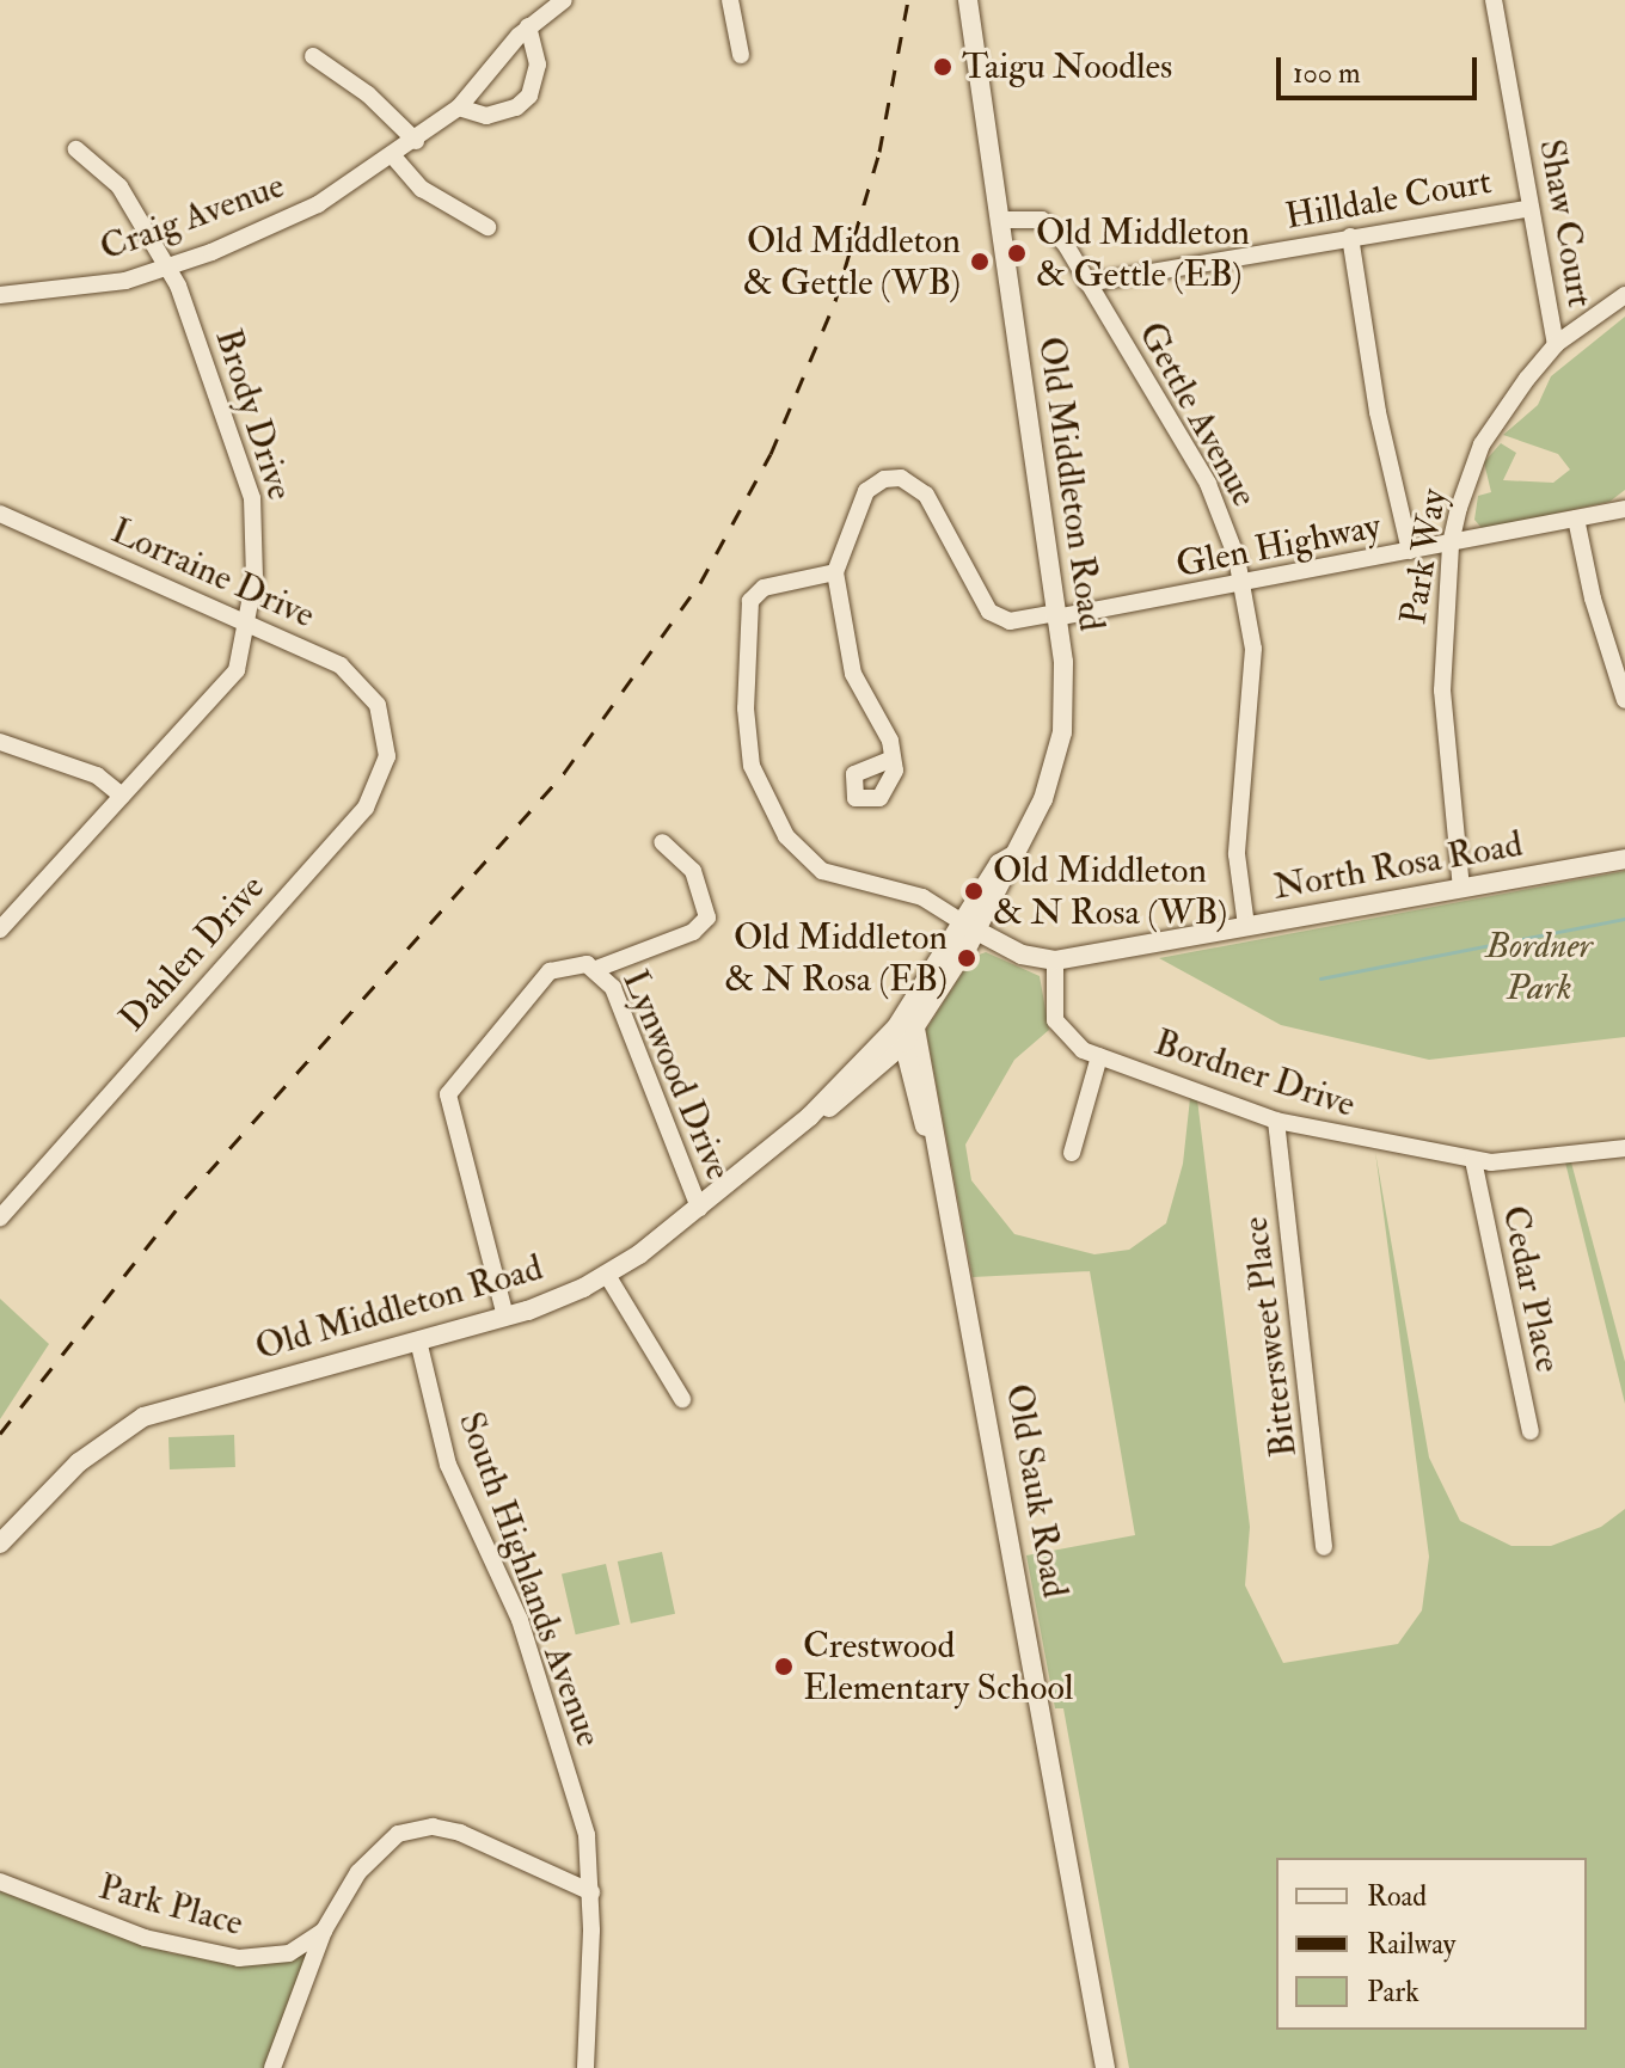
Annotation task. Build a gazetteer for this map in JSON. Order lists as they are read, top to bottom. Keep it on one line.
{"streets":{"street":["Hilldale Court","Craig Avenue","Shaw Court","Brody Drive","Gettle Avenue","Old Middleton Road","Glen Highway","Park Way","Lorraine Drive","North Rosa Road","Dahlen Drive","Bordner Drive","Lynwood Drive","Cedar Place","Bittersweet Place","Old Sauk Road","South Highlands Avenue","Park Place"]},"crossings":[["Hilldale Court","Shaw Court"],["Hilldale Court","Gettle Avenue"],["Craig Avenue","Brody Drive"],["Shaw Court","Park Way"],["Brody Drive","Lorraine Drive"],["Gettle Avenue","Old Middleton Road"],["Gettle Avenue","Glen Highway"],["Gettle Avenue","North Rosa Road"],["Old Middleton Road","Glen Highway"],["Old Middleton Road","North Rosa Road"],["Old Middleton Road","Lynwood Drive"],["Old Middleton Road","Old Sauk Road"],["Old Middleton Road","South Highlands Avenue"],["Glen Highway","Park Way"],["Park Way","North Rosa Road"],["Lorraine Drive","Dahlen Drive"],["North Rosa Road","Bordner Drive"],["Bordner Drive","Cedar Place"],["Bordner Drive","Bittersweet Place"]],"parks":["Bordner Park"],"places":["Taigu Noodles","Old Middleton & Gettle (EB)","Old Middleton & Gettle (WB)","Old Middleton & N Rosa (WB)","Old Middleton & N Rosa (EB)","Crestwood Elementary School"],"legend":["Road","Railway","Park"],"scale_bar":"100 m"}
